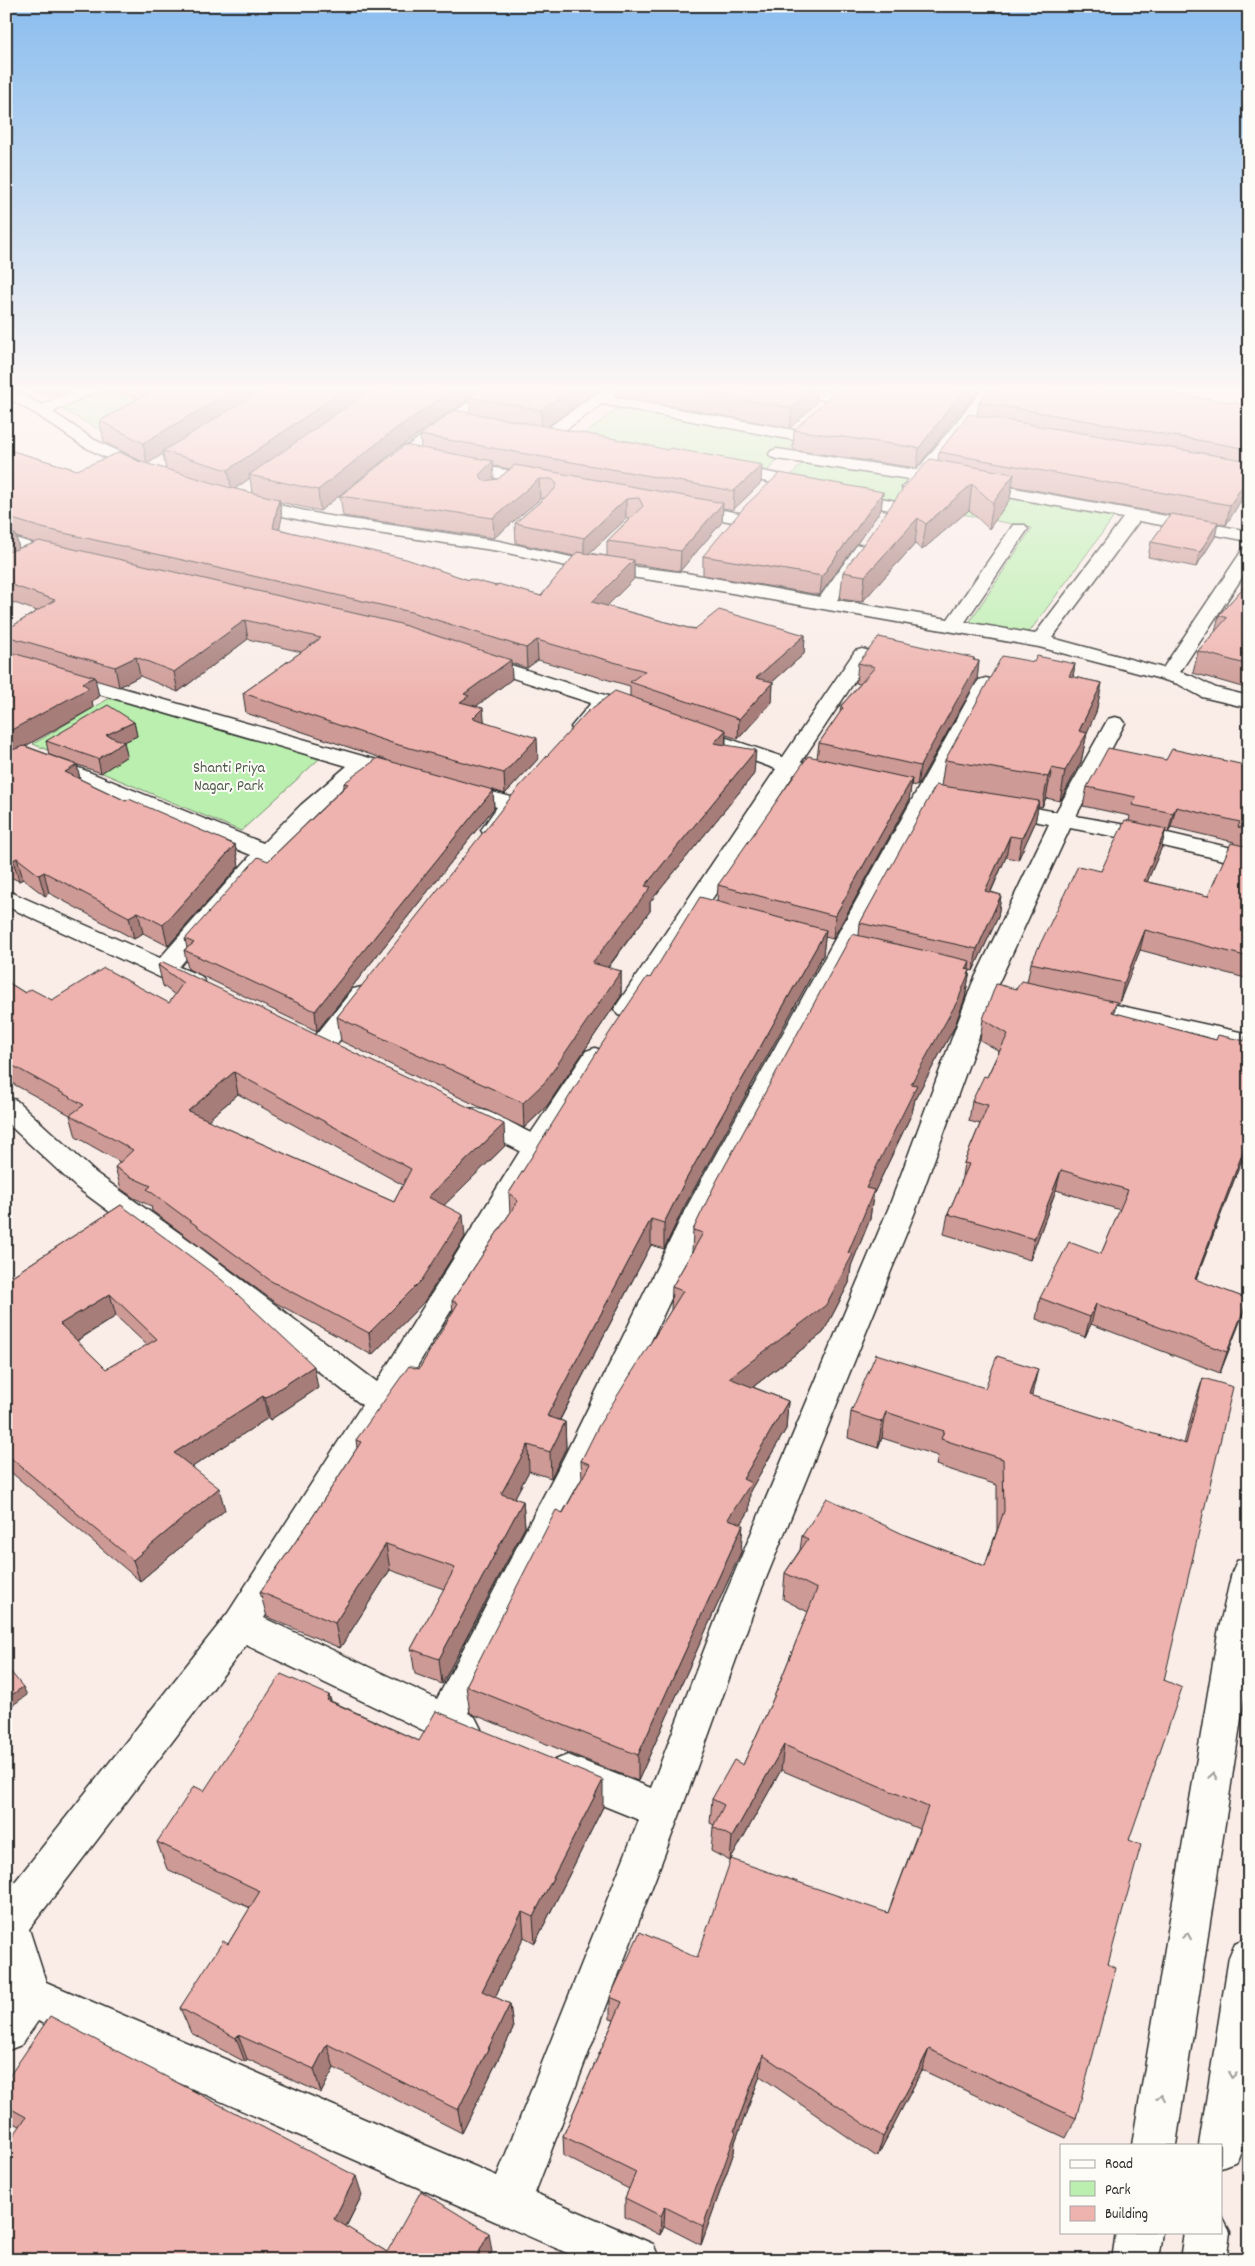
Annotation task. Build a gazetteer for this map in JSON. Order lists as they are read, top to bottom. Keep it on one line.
{"parks":["Shanti Priya Nagar, Park"],"legend":["Road","Park","Building"]}
